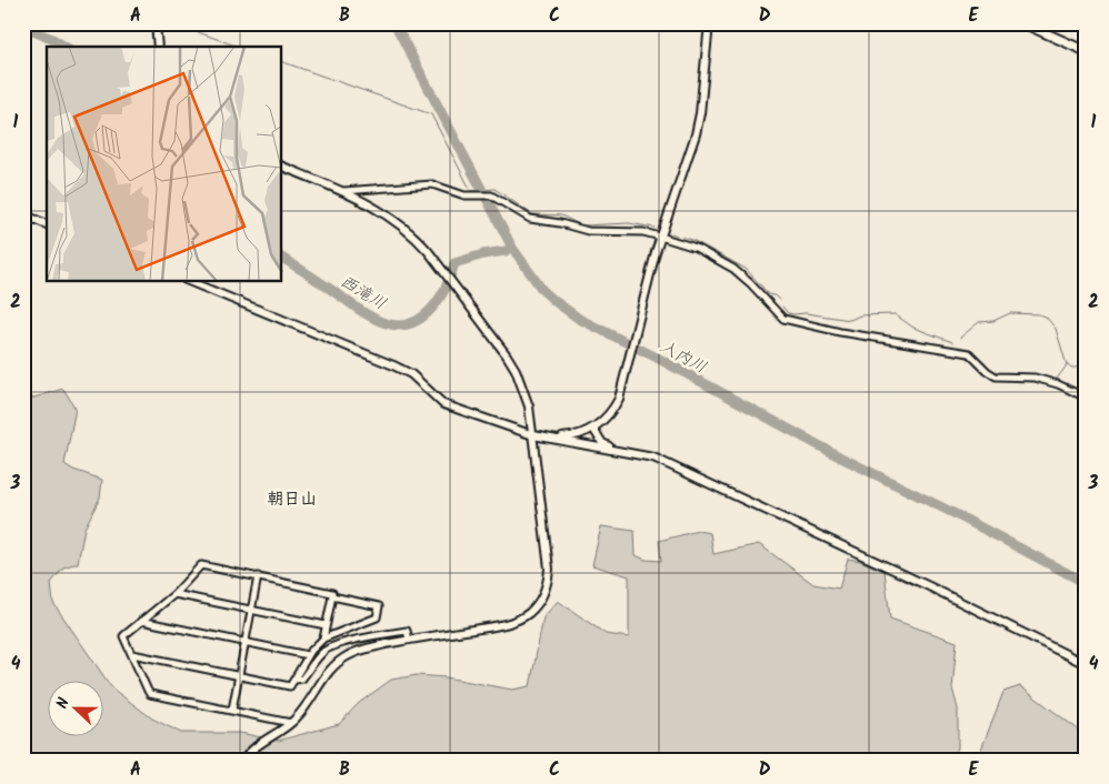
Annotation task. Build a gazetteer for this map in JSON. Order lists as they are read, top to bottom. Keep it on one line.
{"districts":["朝日山"],"water":["西滝川","入内川"],"north":"left","grid":{"columns":["A","B","C","D","E"],"rows":["1","2","3","4"]}}
